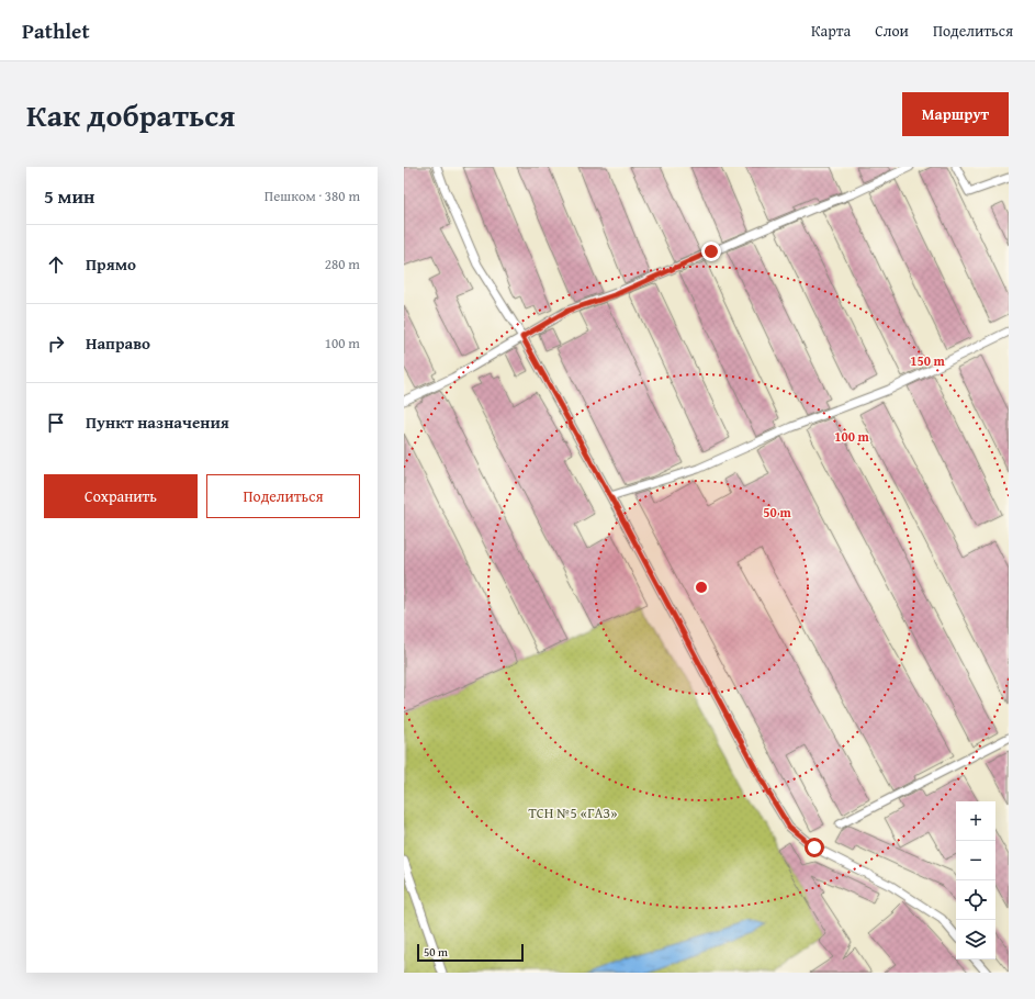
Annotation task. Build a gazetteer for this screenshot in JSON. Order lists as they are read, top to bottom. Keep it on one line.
{"parks":["ТСН №5 «ГАЗ»"],"scale_bar":"50 m","page":{"header":"Pathlet","nav":["Карта","Слои","Поделиться"],"title":"Как добраться","buttons":["Маршрут",["Сохранить","Поделиться"]],"heading":["5 мин","Пешком · 380 m"],"list":[["Прямо","280 m"],["Направо","100 m"],"Пункт назначения"],"map_buttons":["+","−"],"scale":"50 m"},"rings":["150 m","100 m","50 m"]}
